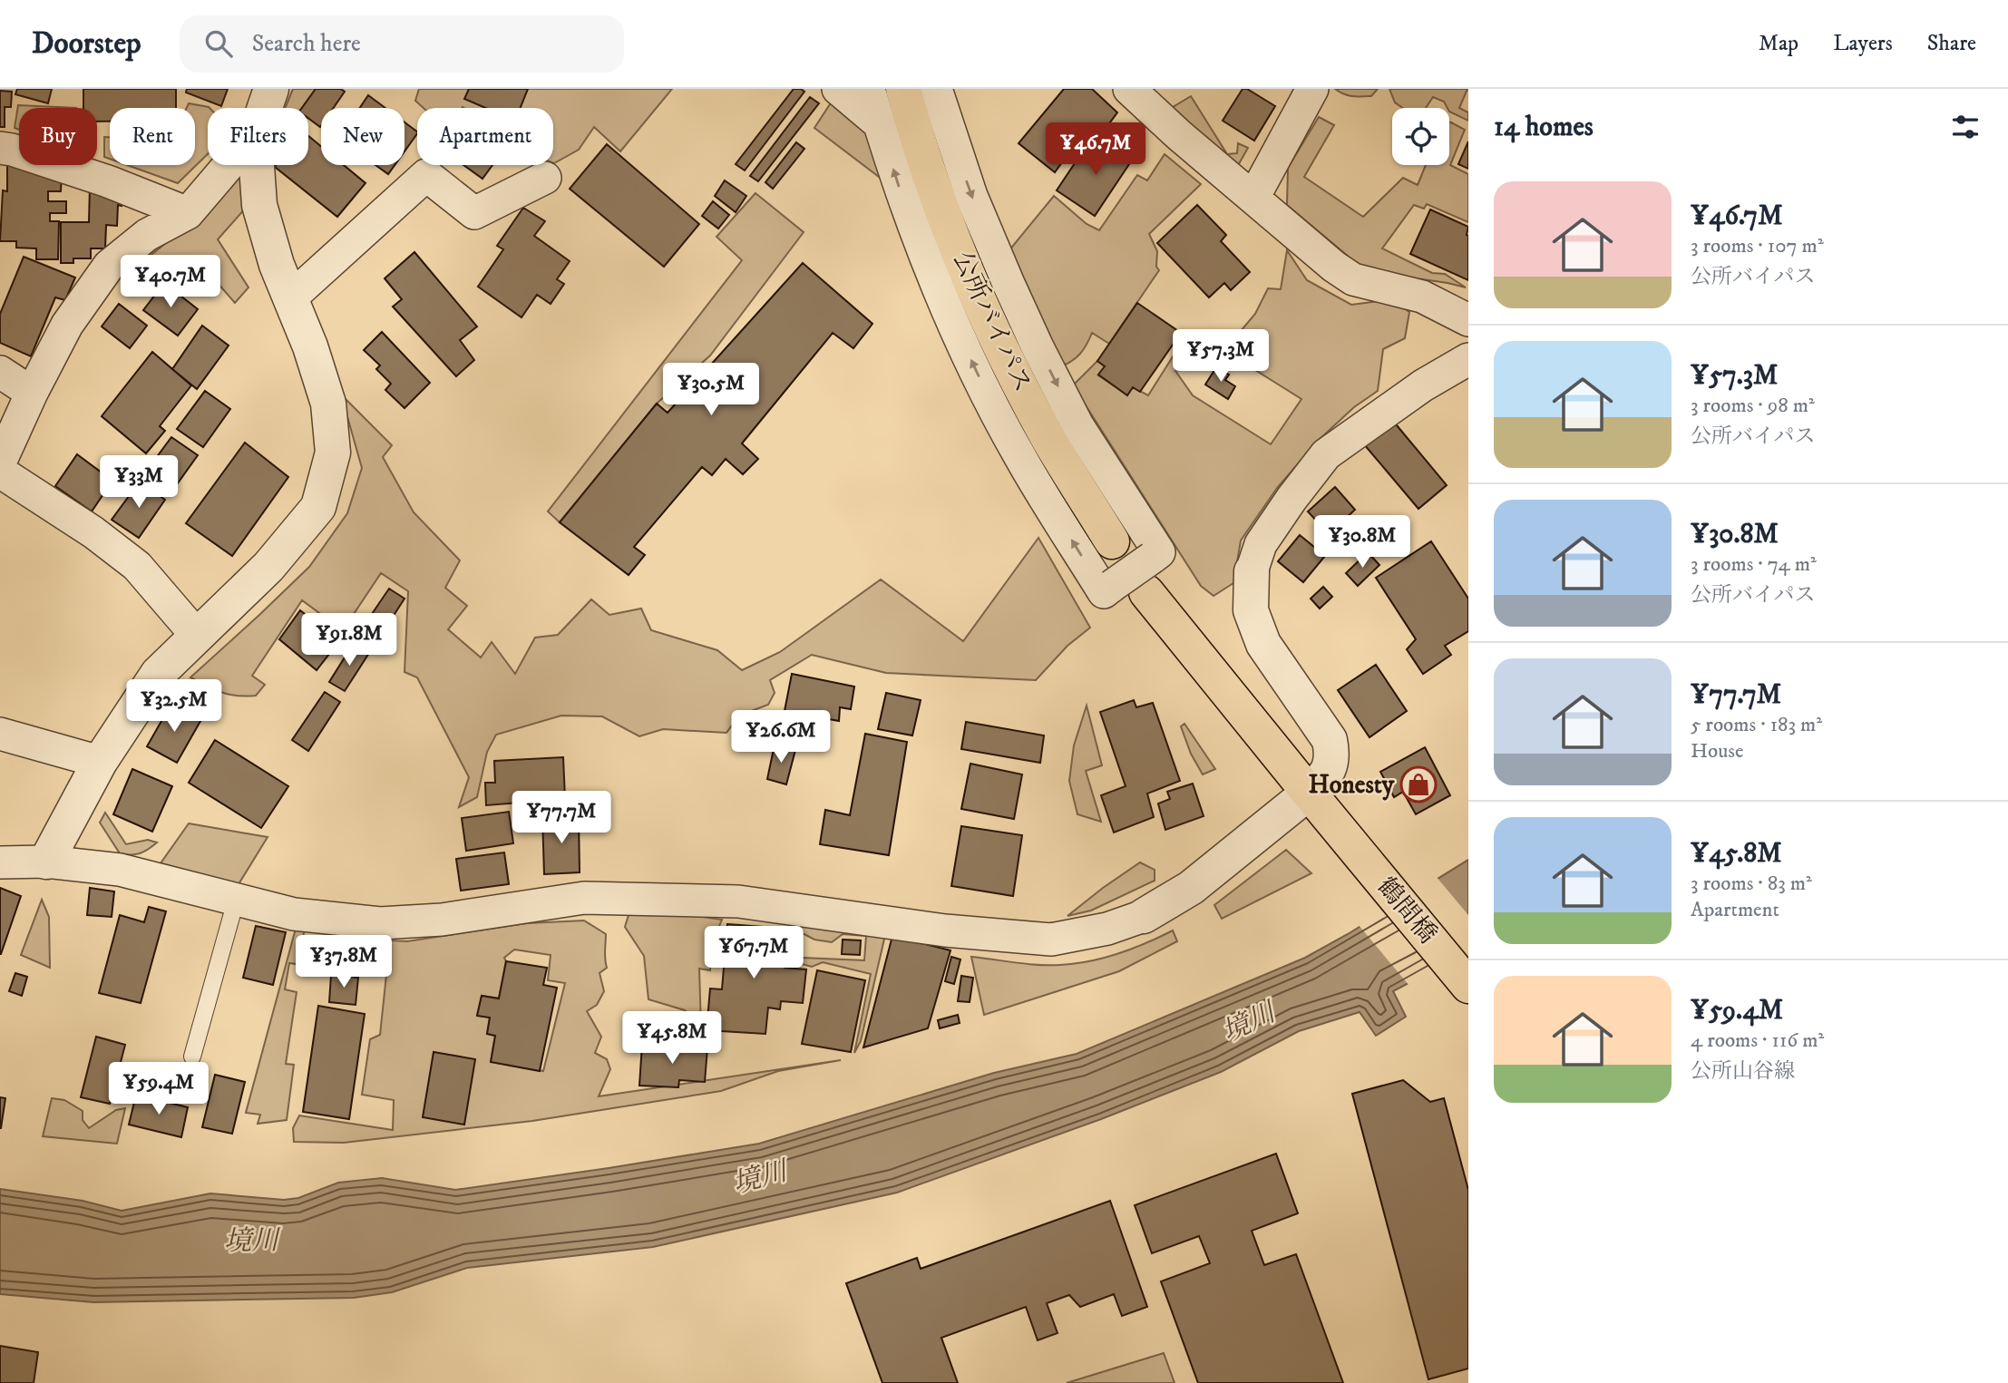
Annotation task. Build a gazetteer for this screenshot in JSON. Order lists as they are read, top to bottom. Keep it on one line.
{"streets":{"main road":["公所バイパス","鶴間橋"]},"water":["境川"],"places":{"shop":["Honesty"]},"page":{"header":"Doorstep","search":"Search here","nav":["Map","Layers","Share"],"heading":"14 homes","chip":["Buy","Rent","Filters","New","Apartment"],"price":["¥46.7M","¥40.7M","¥57.3M","¥30.5M","¥33M","¥30.8M","¥91.8M","¥32.5M","¥26.6M","¥77.7M","¥67.7M","¥37.8M","¥45.8M","¥59.4M"],"list":[{"name":"¥46.7M","note":"3 rooms · 107 m² · 公所バイパス"},{"name":"¥57.3M","note":"3 rooms · 98 m² · 公所バイパス"},{"name":"¥30.8M","note":"3 rooms · 74 m² · 公所バイパス"},{"name":"¥77.7M","note":"5 rooms · 183 m² · House"},{"name":"¥45.8M","note":"3 rooms · 83 m² · Apartment"},{"name":"¥59.4M","note":"4 rooms · 116 m² · 公所山谷線"}]}}
